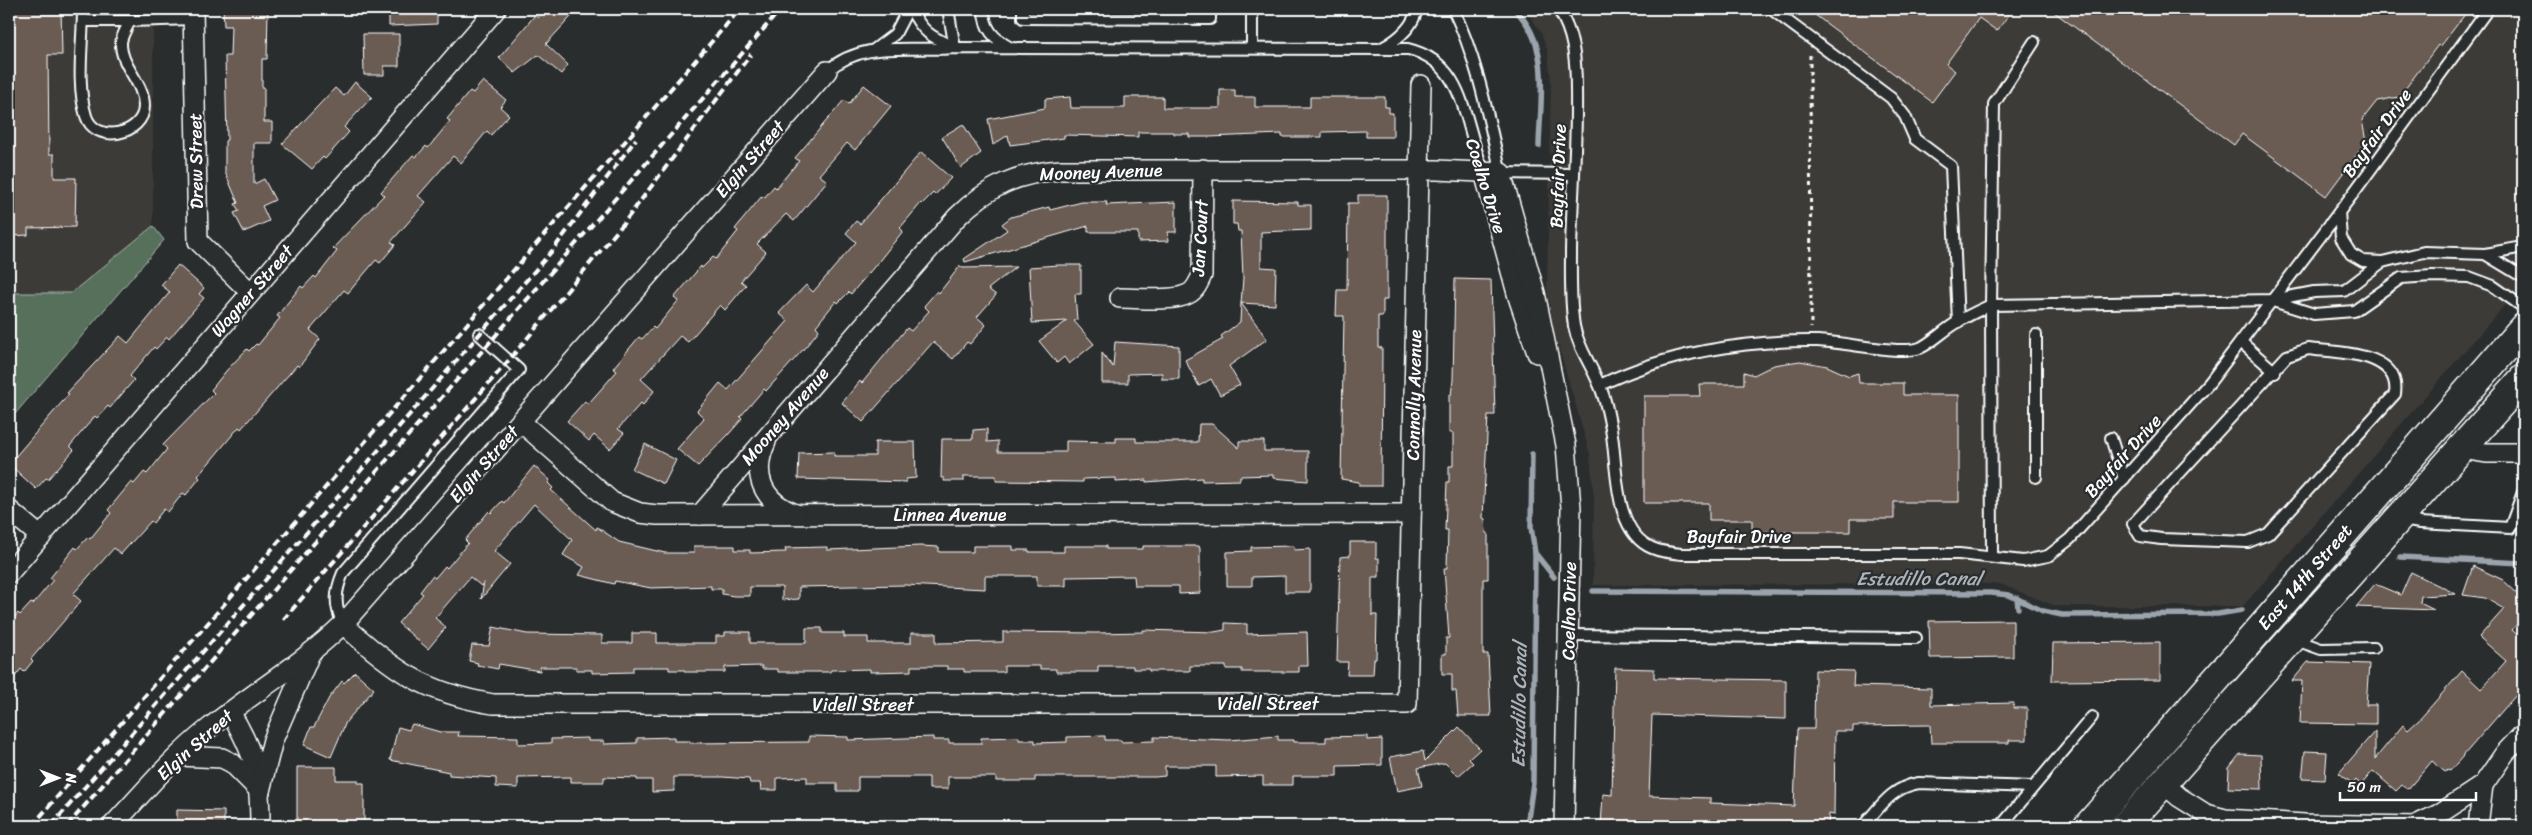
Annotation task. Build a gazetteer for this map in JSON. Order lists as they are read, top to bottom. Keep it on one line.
{"streets":{"main road":["East 14th Street"],"street":["Elgin Street","Drew Street","Mooney Avenue","Coelho Drive","Jan Court","Wagner Street","Connolly Avenue","Linnea Avenue","Videll Street"],"lane":["Bayfair Drive"]},"crossings":[["Elgin Street","Linnea Avenue"],["Elgin Street","Videll Street"],["Drew Street","Wagner Street"],["Mooney Avenue","Coelho Drive"],["Mooney Avenue","Jan Court"],["Mooney Avenue","Connolly Avenue"],["Mooney Avenue","Linnea Avenue"],["Connolly Avenue","Linnea Avenue"],["Connolly Avenue","Videll Street"]],"water":["Estudillo Canal"],"scale_bar":"50 m","north":"right"}
